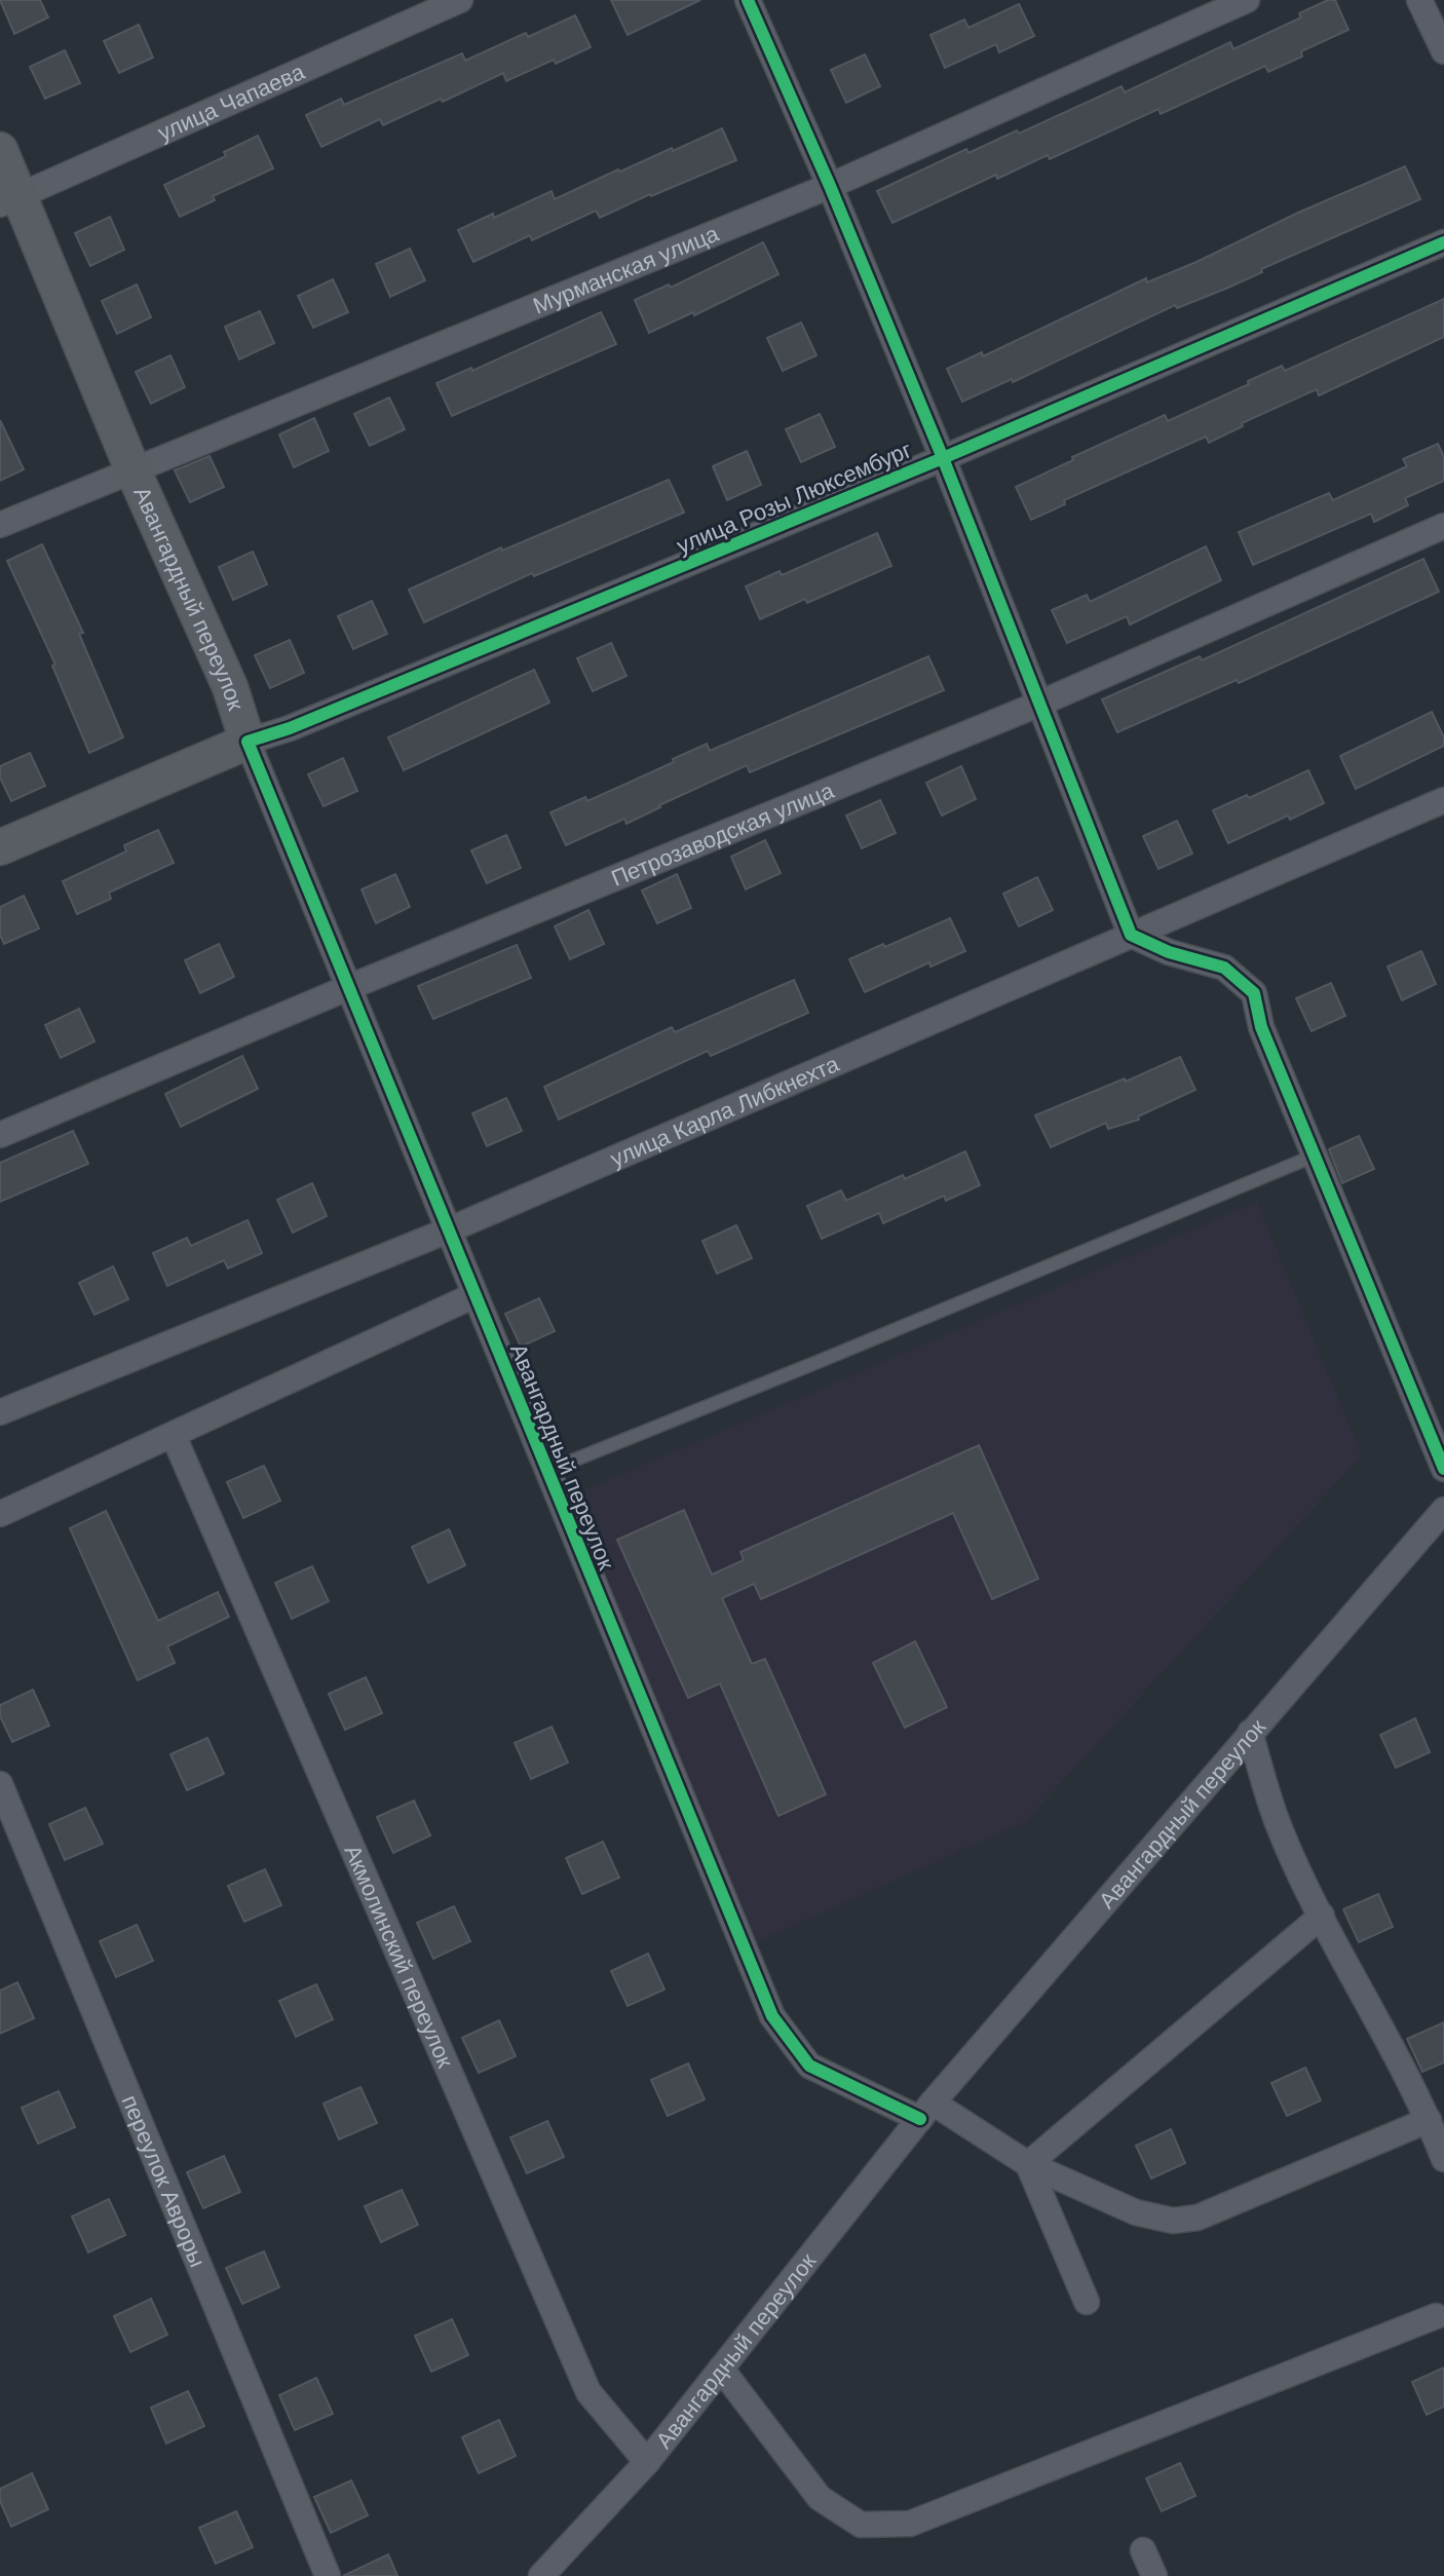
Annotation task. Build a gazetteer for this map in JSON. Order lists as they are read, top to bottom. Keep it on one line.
{"streets":{"main road":["улица Розы Люксембург","Авангардный переулок"],"street":["улица Чапаева","Мурманская улица","Петрозаводская улица","улица Карла Либкнехта","Акмолинский переулок","переулок Авроры"]},"crossings":[["улица Чапаева","Авангардный переулок"],["Мурманская улица","Авангардный переулок"],["улица Розы Люксембург","Авангардный переулок"],["Авангардный переулок","Петрозаводская улица"],["Авангардный переулок","улица Карла Либкнехта"],["Авангардный переулок","Акмолинский переулок"]]}
